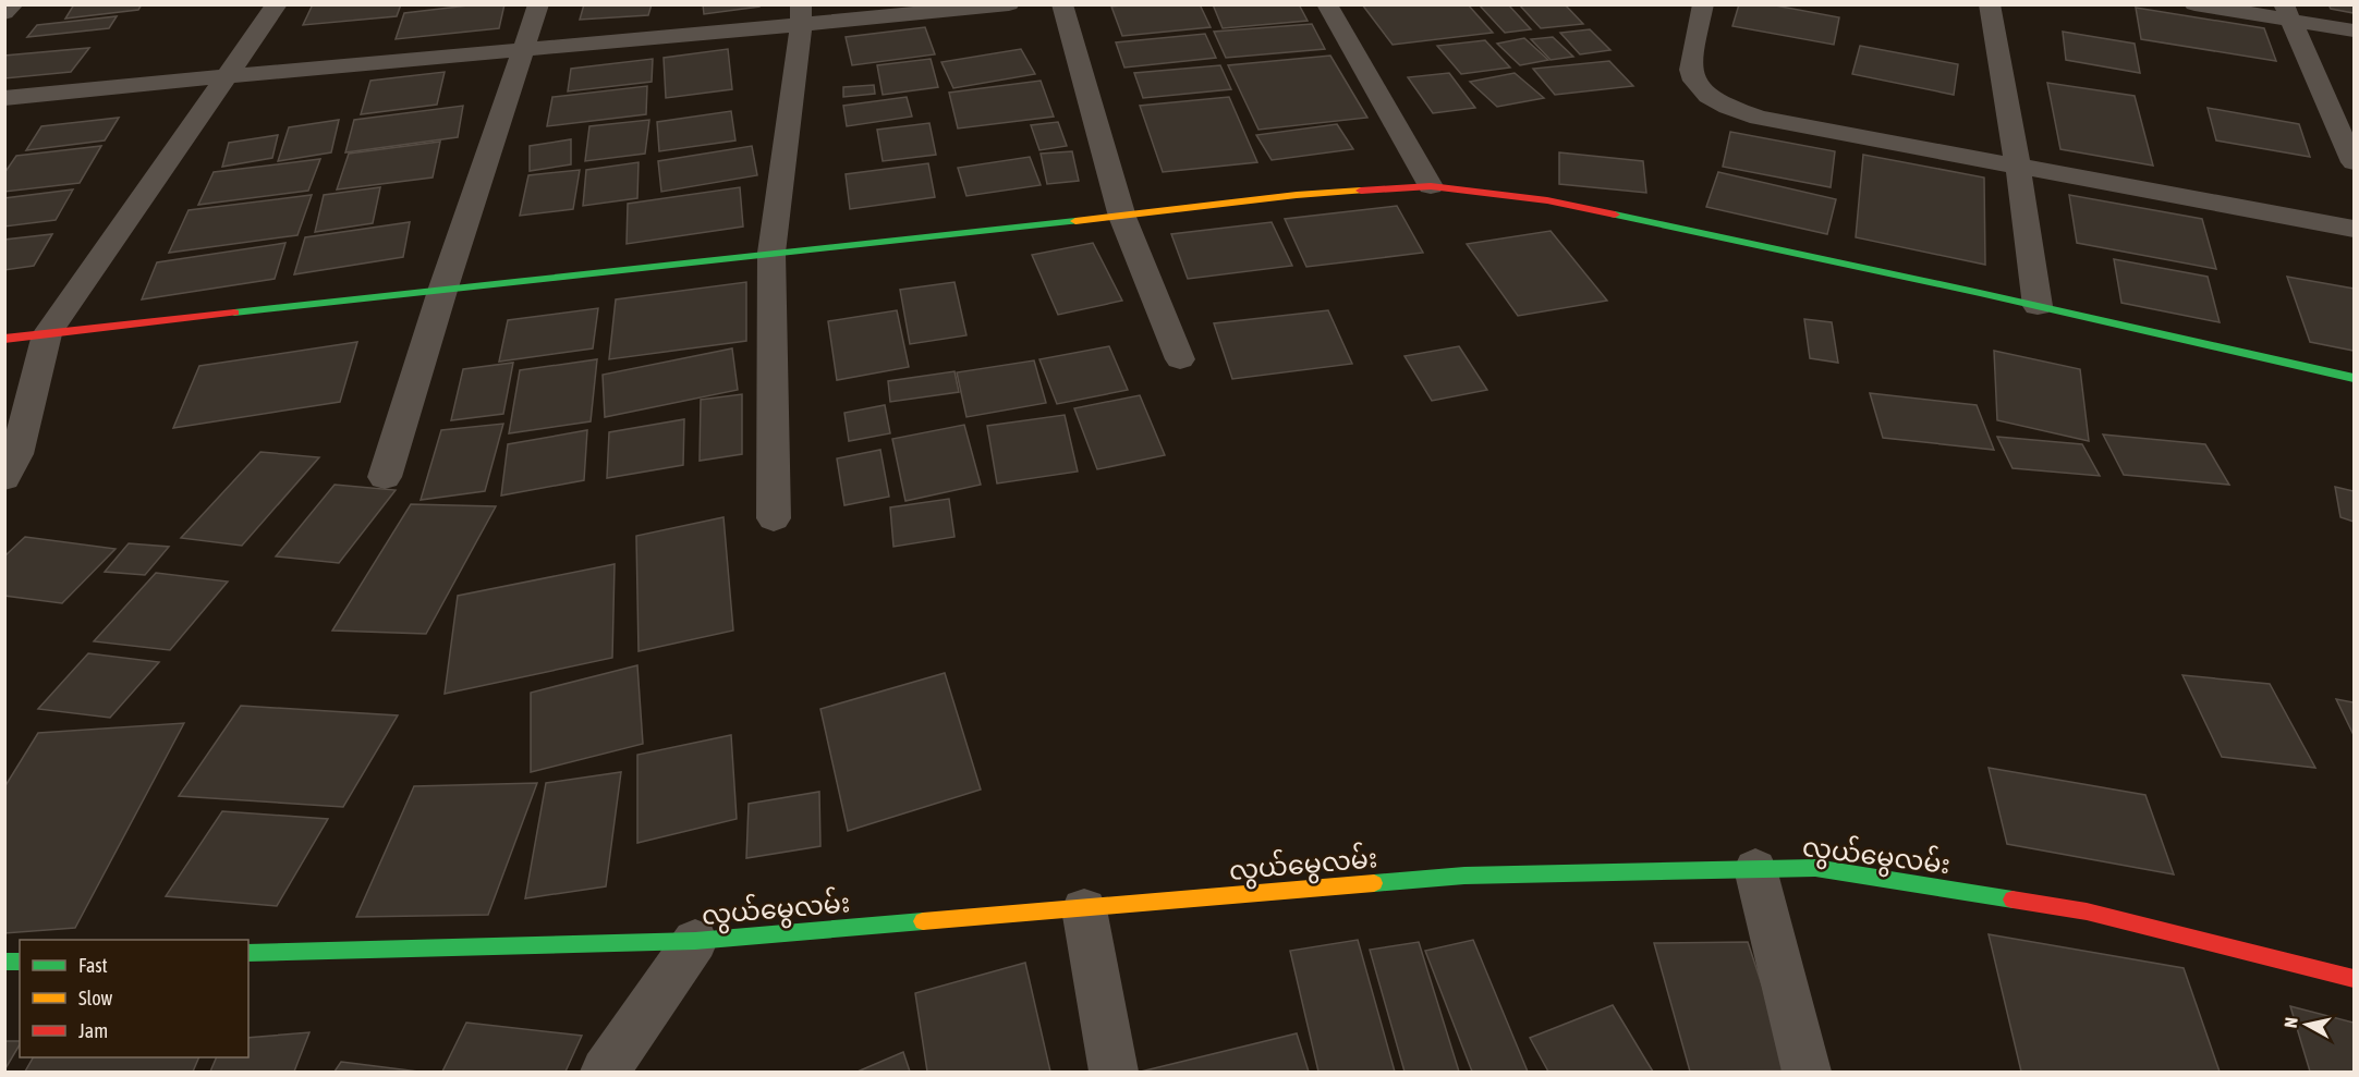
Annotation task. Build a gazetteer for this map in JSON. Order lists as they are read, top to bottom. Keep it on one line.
{"streets":{"street":["လွယ်မွေလမ်း"]},"legend":["Fast","Slow","Jam"],"north":"left"}
